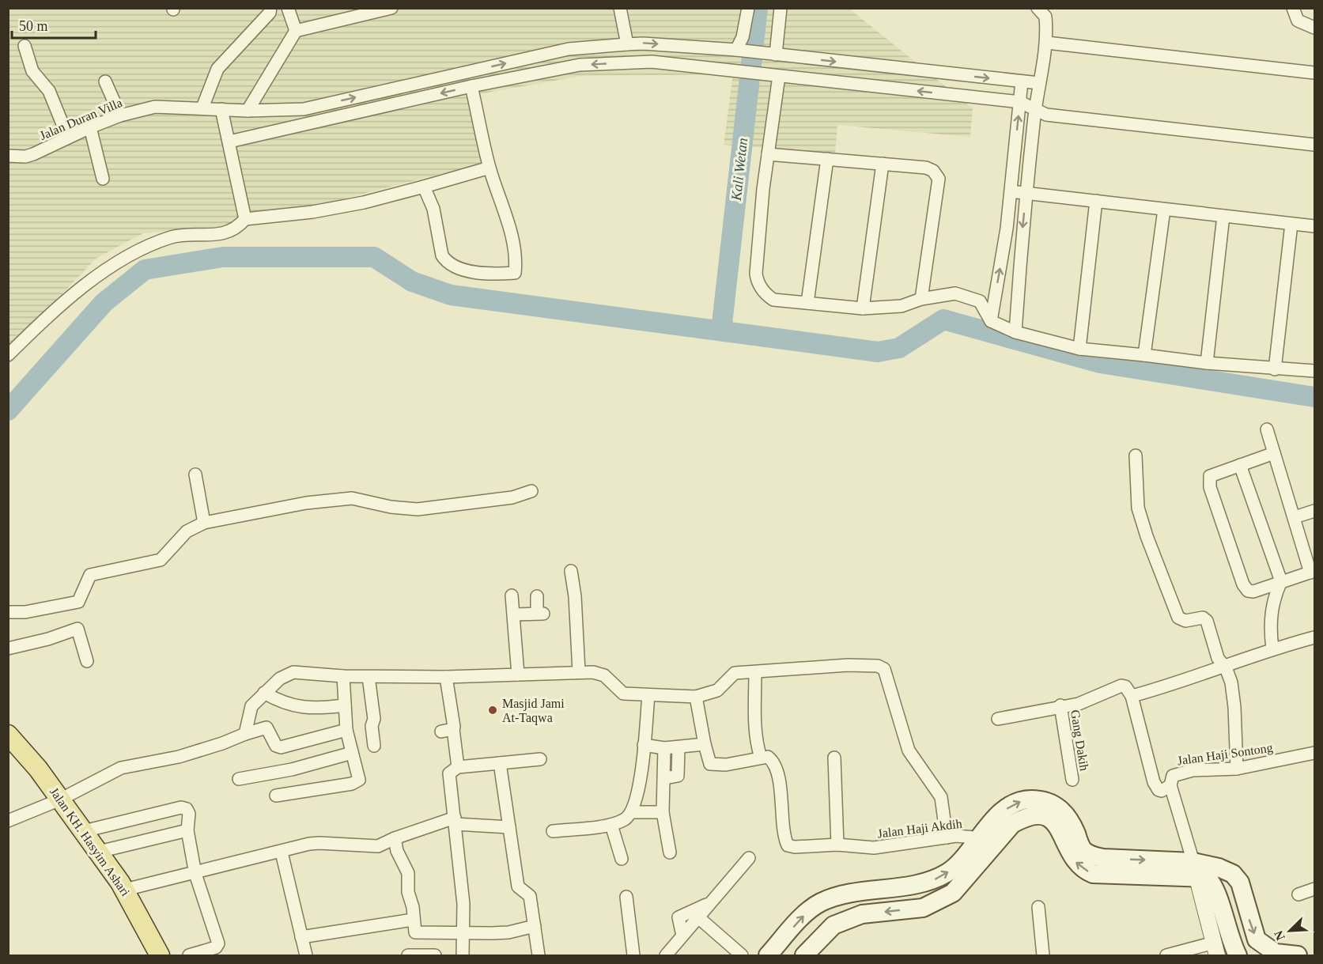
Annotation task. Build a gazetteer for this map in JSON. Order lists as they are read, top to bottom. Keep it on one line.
{"streets":{"main road":["Jalan KH. Hasyim Ashari"],"street":["Jalan Duran Villa","Gang Dakih","Jalan Haji Sontong","Jalan Haji Akdih"]},"water":["Kali Wetan"],"places":["Masjid Jami At-Taqwa"],"scale_bar":"50 m","north":"bottom left"}
